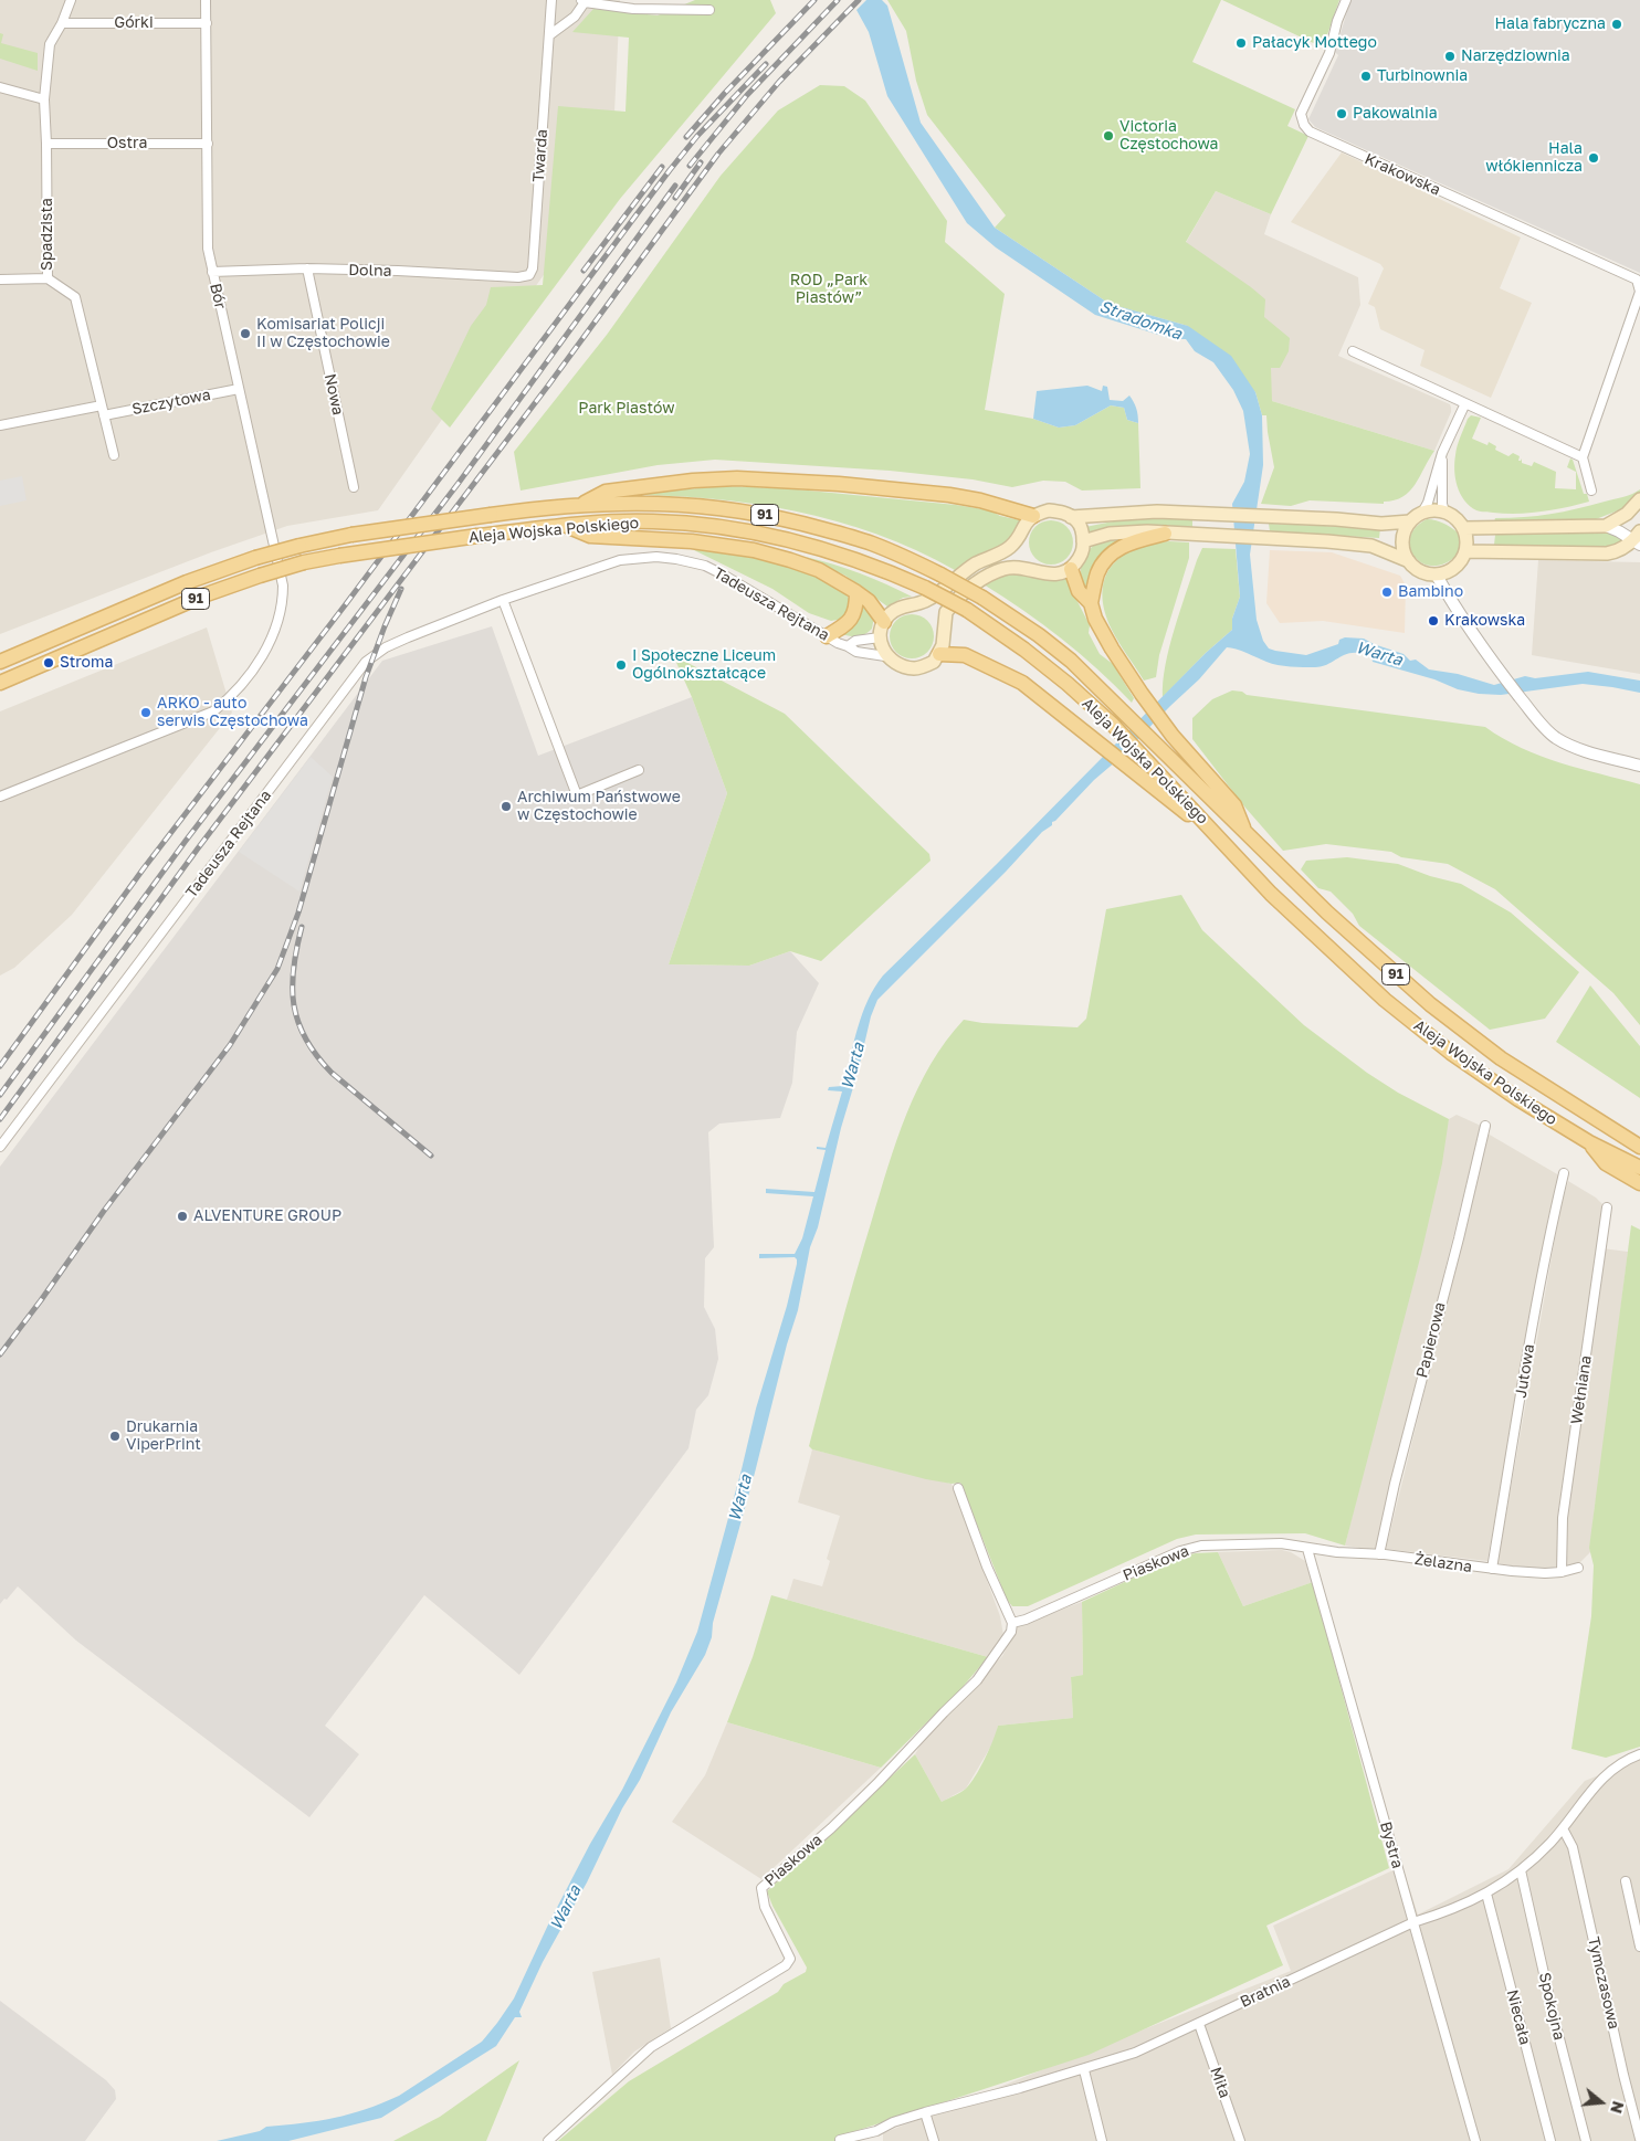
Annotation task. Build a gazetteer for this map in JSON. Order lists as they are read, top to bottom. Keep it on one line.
{"streets":{"main road":["91","Aleja Wojska Polskiego"],"street":["Górki","Ostra","Twarda","Krakowska","Spadzista","Dolna","Bór","Nowa","Szczytowa","Tadeusza Rejtana","Papierowa","Jutowa","Wełniana","Piaskowa","Żelazna","Bystra","Tymczasowa","Bratnia","Spokojna","Niecała","Miła"]},"crossings":[["Górki","Spadzista"],["Górki","Bór"],["Ostra","Spadzista"],["Ostra","Bór"],["Twarda","Dolna"],["Spadzista","Szczytowa"],["Dolna","Bór"],["Dolna","Nowa"],["Bór","Szczytowa"],["Papierowa","Żelazna"],["Jutowa","Żelazna"],["Wełniana","Żelazna"],["Piaskowa","Żelazna"],["Piaskowa","Bystra"],["Żelazna","Bystra"],["Bystra","Bratnia"],["Tymczasowa","Bratnia"],["Bratnia","Spokojna"],["Bratnia","Niecała"],["Bratnia","Miła"]],"water":["Stradomka","Warta"],"parks":["ROD „Park Piastów”","Park Piastów"],"places":["Hala fabryczna","Pałacyk Mottego","Narzędziownia","Turbinownia","Pakowalnia","Victoria Częstochowa","Hala włókiennicza","Komisariat Policji II w Częstochowie","Bambino","Krakowska","Stroma","I Społeczne Liceum Ogólnokształcące","ARKO - auto serwis Częstochowa","Archiwum Państwowe w Częstochowie","ALVENTURE GROUP","Drukarnia ViperPrint"],"north":"right"}
